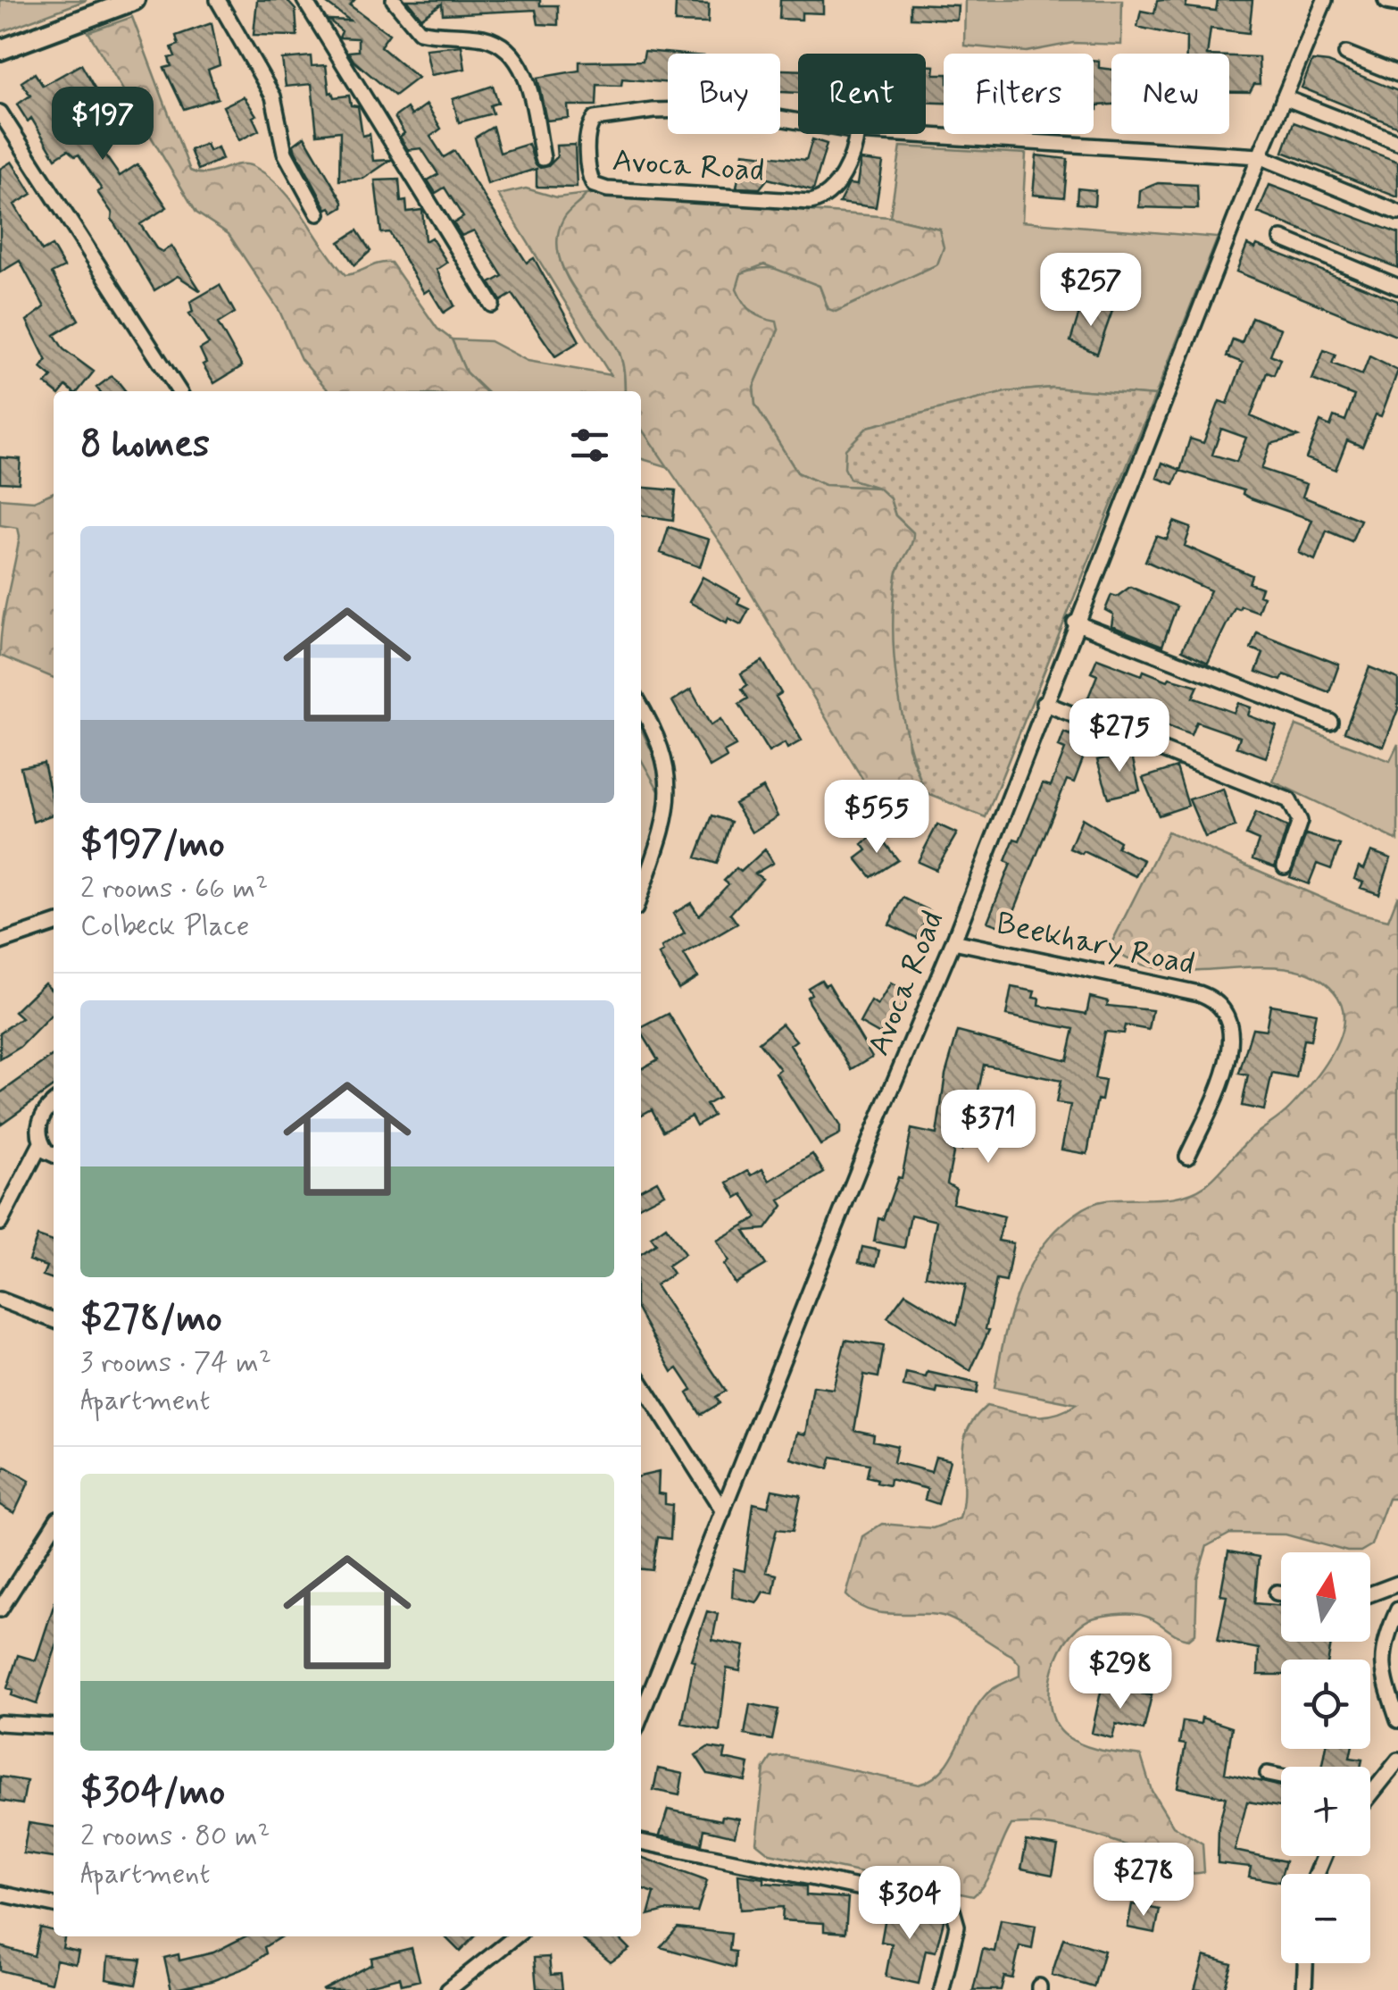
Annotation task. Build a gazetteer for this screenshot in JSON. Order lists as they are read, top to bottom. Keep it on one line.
{"streets":{"street":["Avoca Road","Beekhary Road"]},"crossings":[["Avoca Road","Beekhary Road"]],"north":"top","page":{"chip":["Buy","Rent","Filters","New"],"price":["$197","$257","$275","$555","$371","$298","$278","$304"],"heading":"8 homes","list":[{"name":"$197/mo","note":"2 rooms · 66 m² · Colbeck Place"},{"name":"$278/mo","note":"3 rooms · 74 m² · Apartment"},{"name":"$304/mo","note":"2 rooms · 80 m² · Apartment"}],"map_buttons":["+","−"]}}
